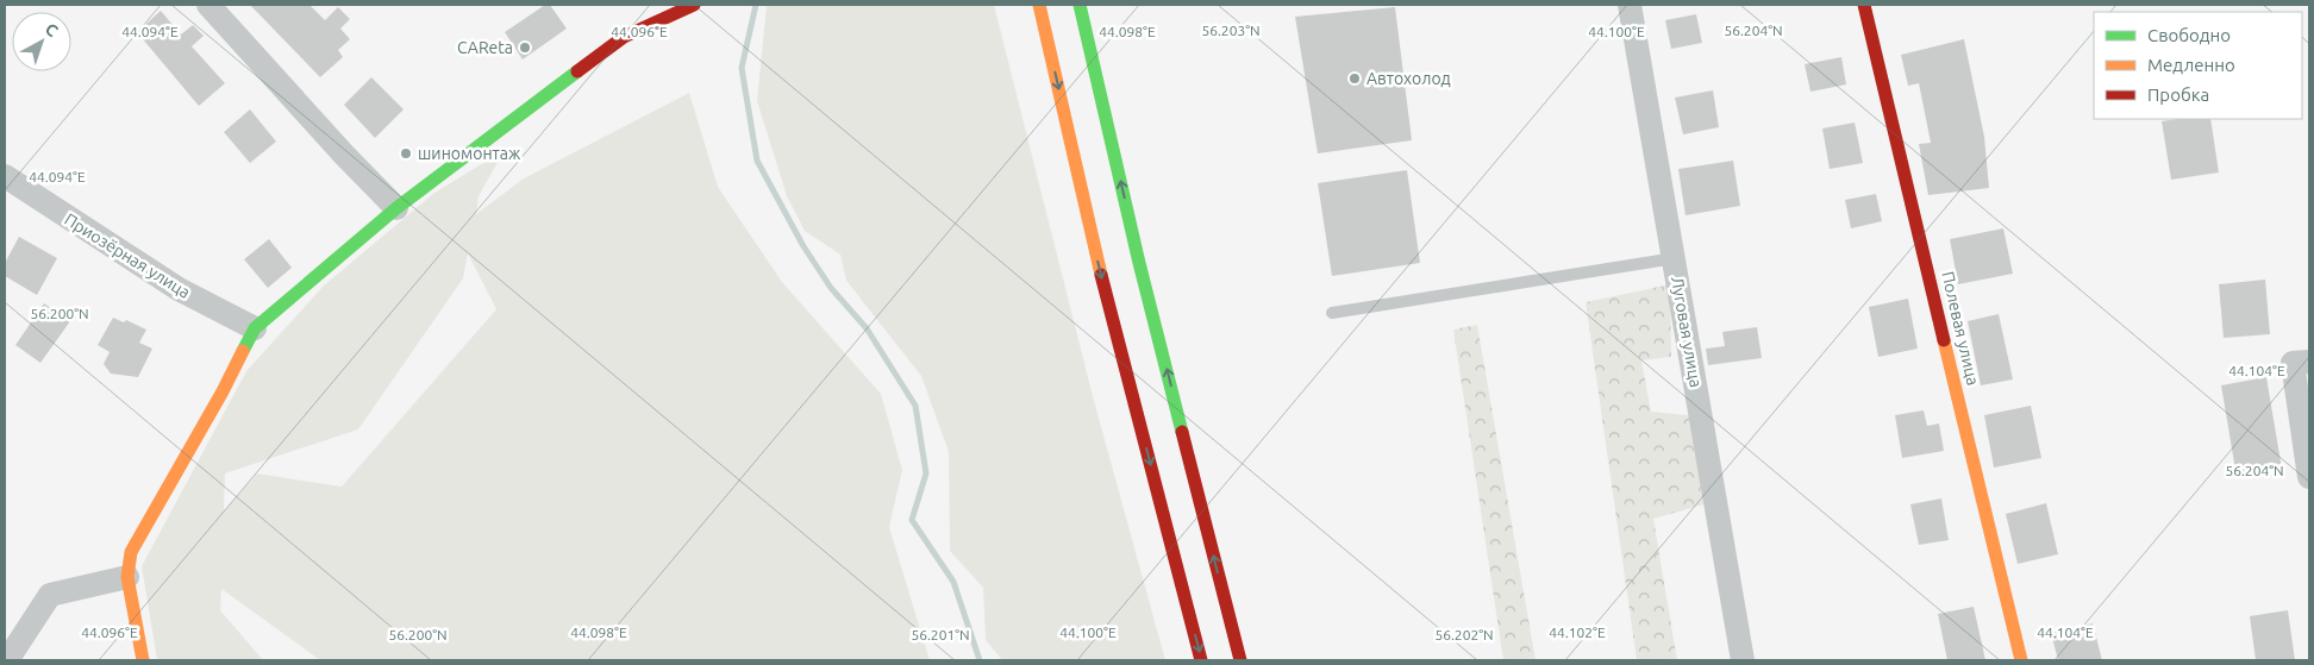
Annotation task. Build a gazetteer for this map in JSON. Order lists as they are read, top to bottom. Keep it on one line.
{"streets":{"street":["Приозёрная улица","Полевая улица","Луговая улица"]},"places":["CAReta","Автохолод","шиномонтаж"],"legend":["Свободно","Медленно","Пробка"],"north":"top right","coordinates":["56.204°N","56.203°N","44.094°E","44.096°E","44.098°E","44.100°E","56.200°N","44.104°E","44.102°E","56.201°N","56.202°N"]}
